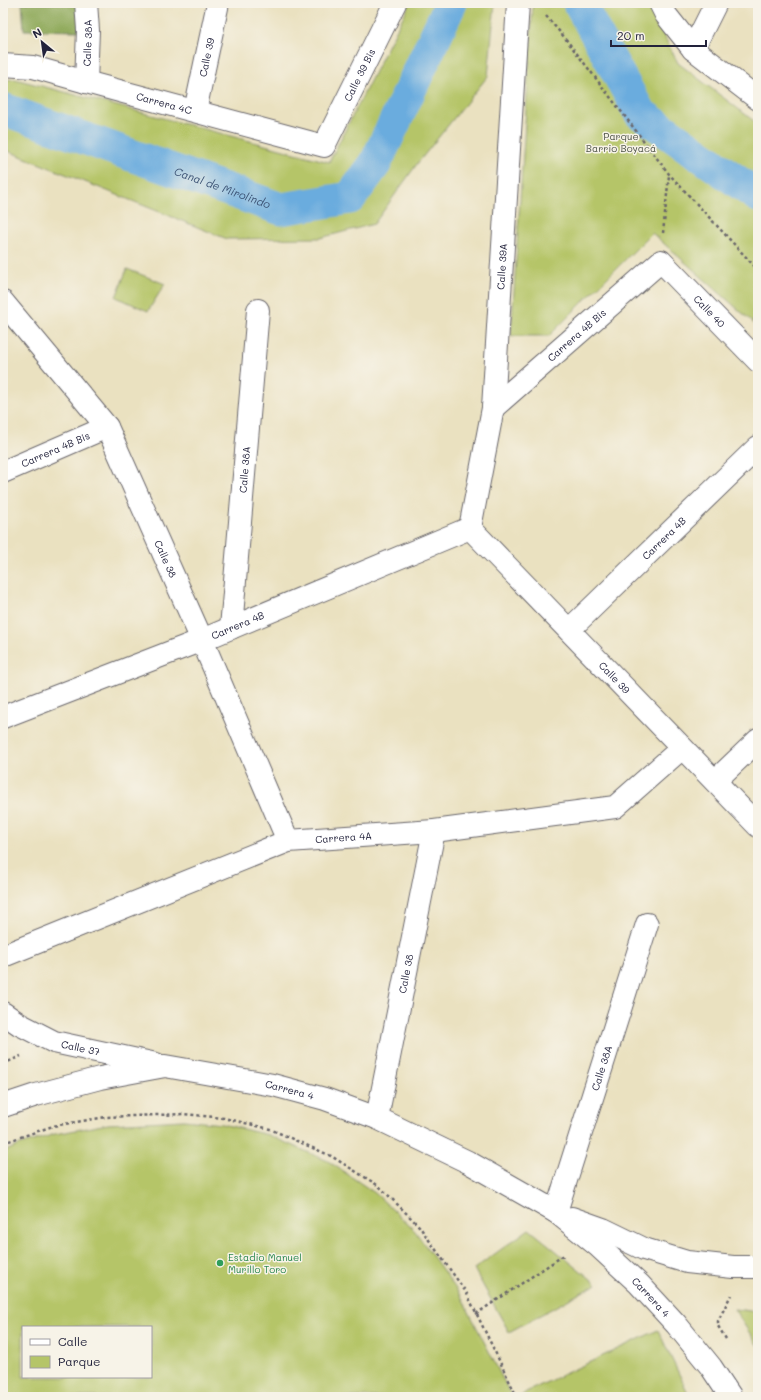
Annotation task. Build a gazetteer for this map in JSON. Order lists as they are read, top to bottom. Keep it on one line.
{"streets":{"street":["Calle 38A","Calle 39","Calle 39 Bis","Carrera 4C","Calle 39A","Calle 40","Carrera 4B Bis","Carrera 4B","Calle 38","Carrera 4A","Calle 37","Carrera 4"]},"crossings":[["Calle 38A","Carrera 4C"],["Calle 38A","Carrera 4B"],["Calle 38A","Carrera 4"],["Calle 39","Carrera 4C"],["Calle 39","Calle 39A"],["Calle 39","Carrera 4B"],["Calle 39","Carrera 4A"],["Calle 39 Bis","Carrera 4C"],["Calle 39A","Carrera 4B Bis"],["Calle 39A","Carrera 4B"],["Calle 40","Carrera 4B Bis"],["Carrera 4B Bis","Calle 38"],["Carrera 4B","Calle 38"],["Calle 38","Carrera 4A"],["Calle 38","Carrera 4"],["Calle 37","Carrera 4"]],"water":["Canal de Mirolindo"],"parks":["Parque Barrio Boyacá"],"places":["Estadio Manuel Murillo Toro"],"legend":["Calle","Parque"],"scale_bar":"20 m","north":"top left"}
